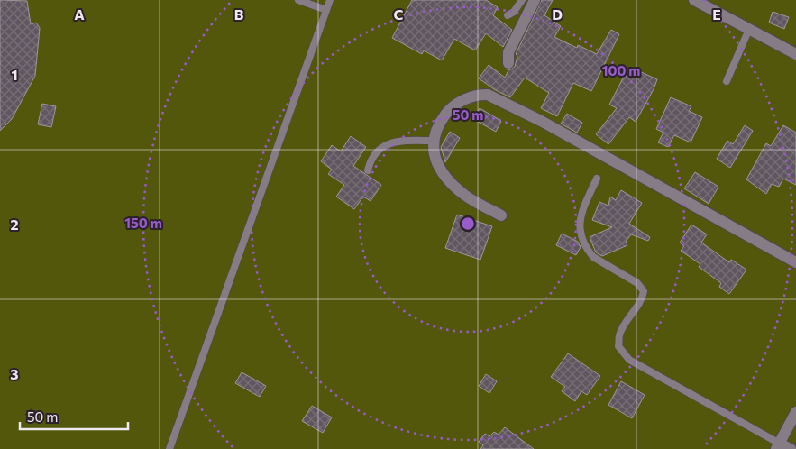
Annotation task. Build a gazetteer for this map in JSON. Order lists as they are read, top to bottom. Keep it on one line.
{"scale_bar":"50 m","grid":{"columns":["A","B","C","D","E"],"rows":["1","2","3"]},"rings":["100 m","50 m","150 m"]}
